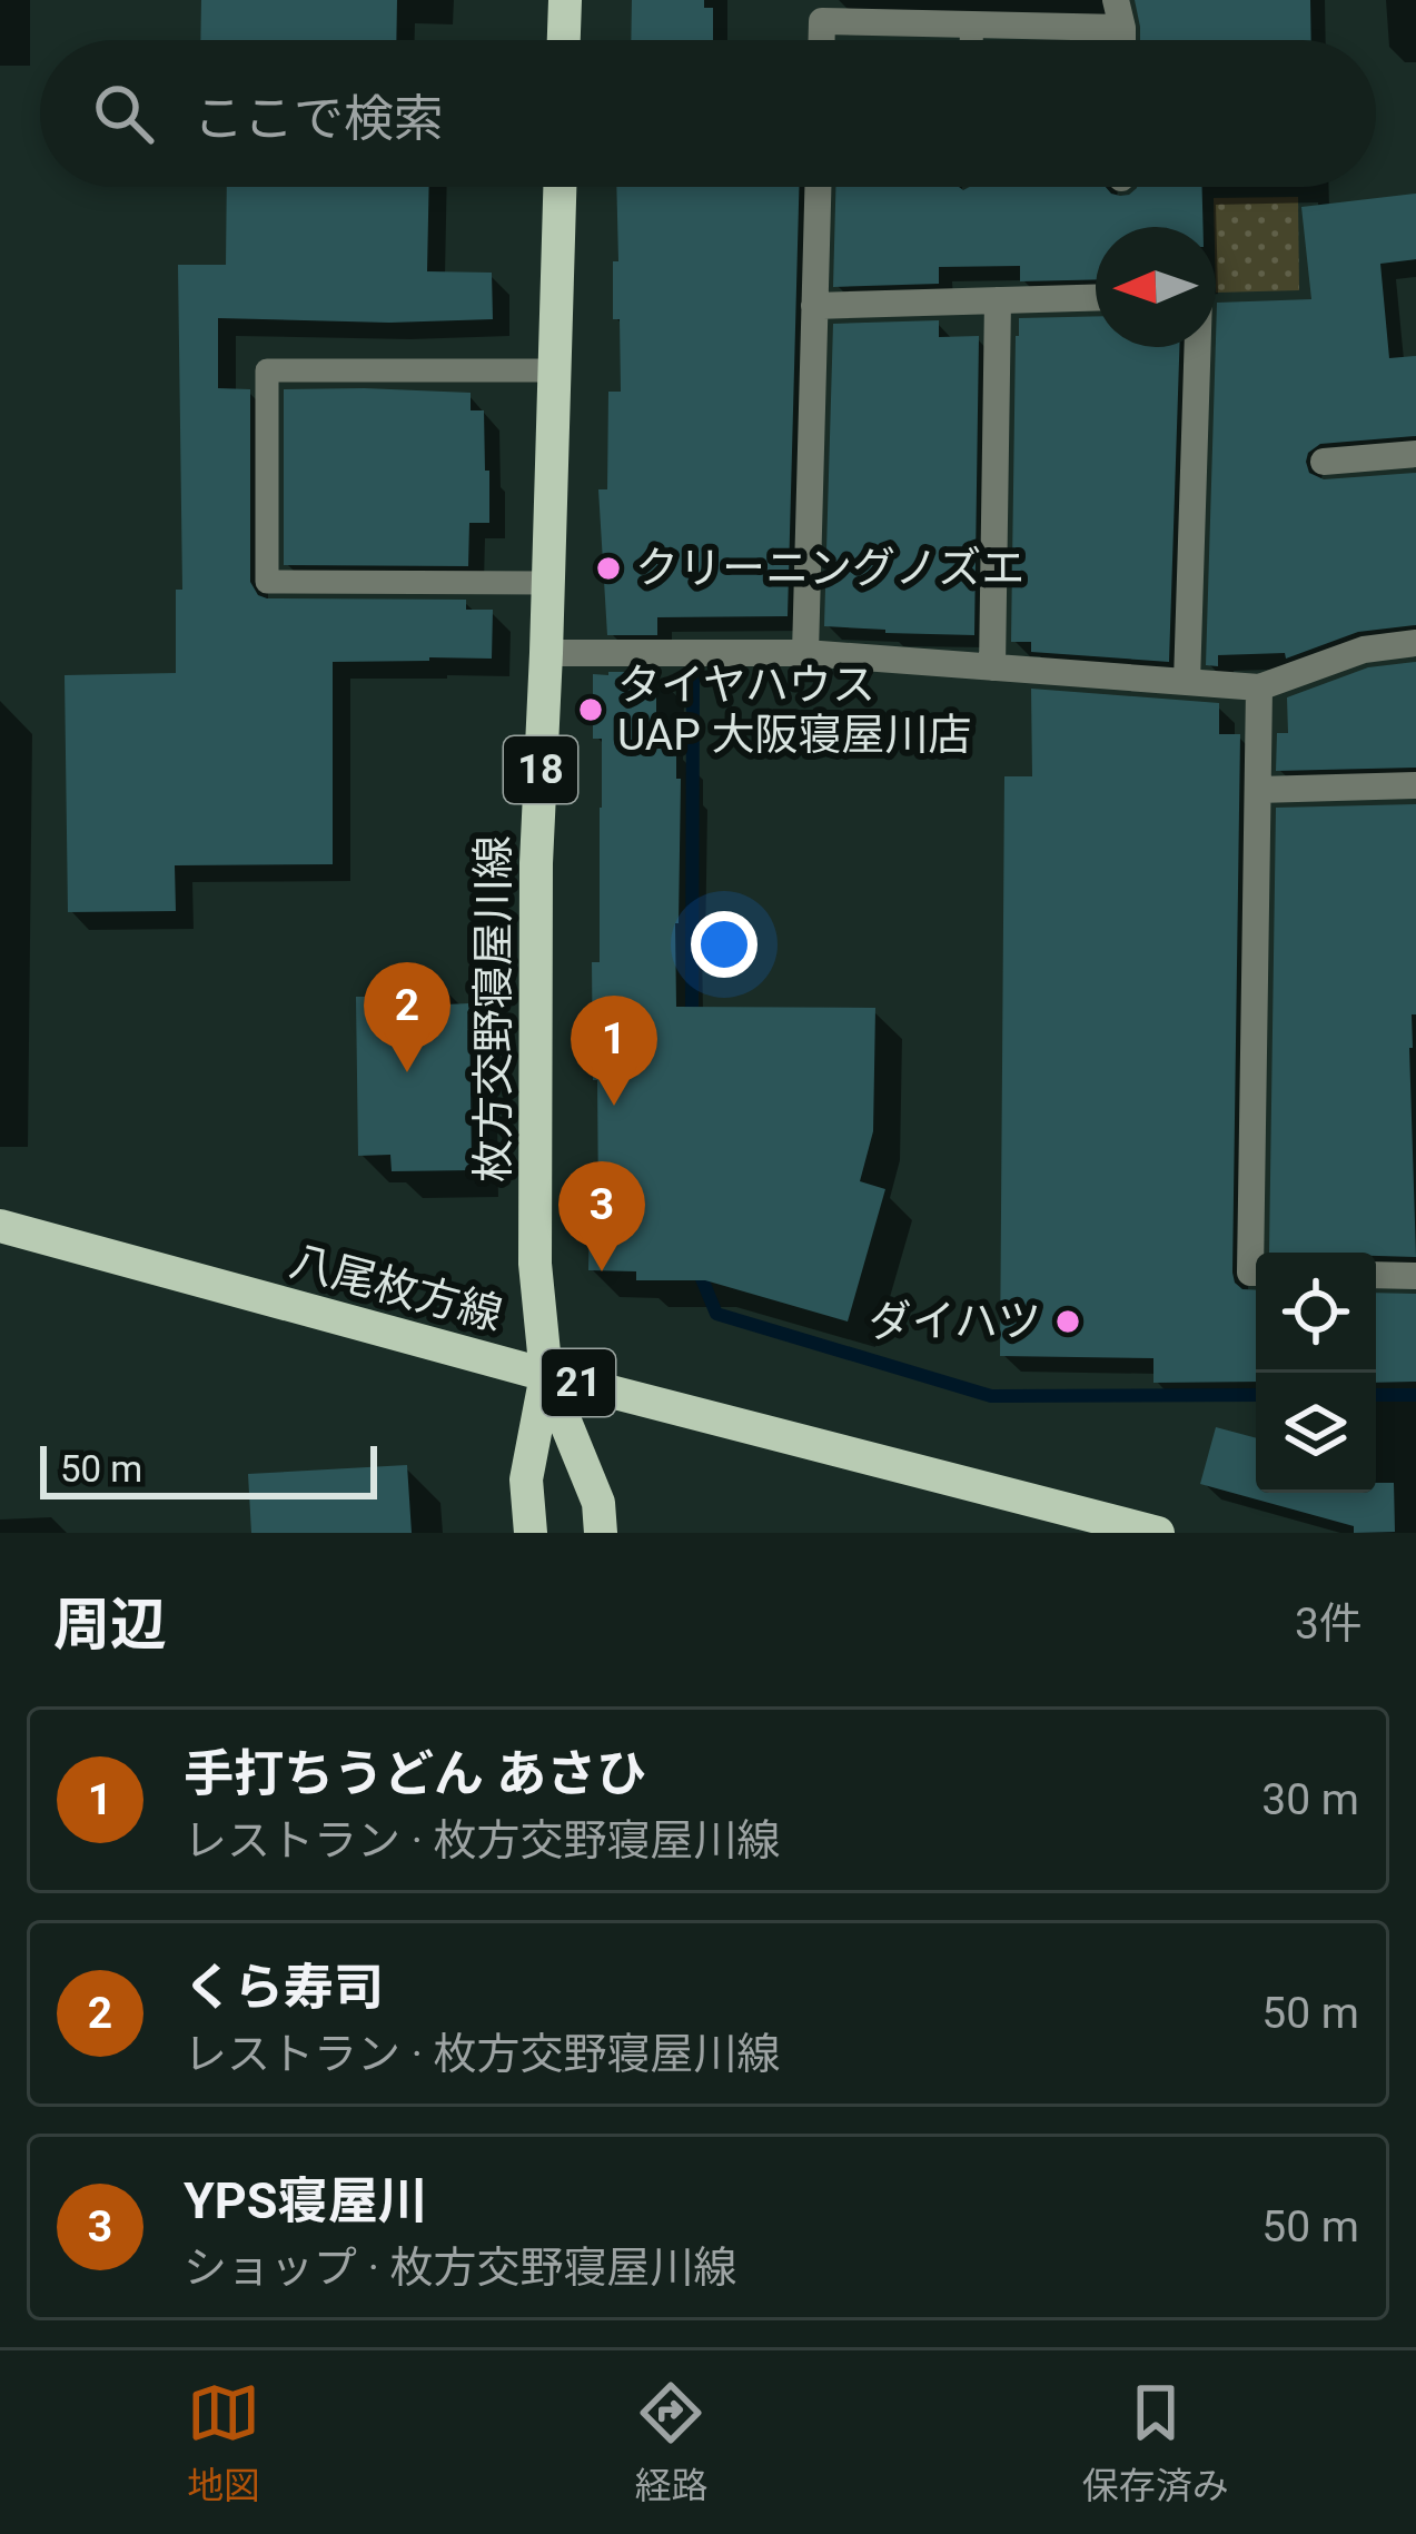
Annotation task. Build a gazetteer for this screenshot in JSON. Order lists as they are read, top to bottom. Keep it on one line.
{"streets":{"main road":["18","枚方交野寝屋川線","八尾枚方線","21"]},"crossings":[["枚方交野寝屋川線","八尾枚方線"]],"places":["クリーニングノズエ","タイヤハウス UAP 大阪寝屋川店","ダイハツ"],"scale_bar":"50 m","north":"left","page":{"search":"ここで検索","pins":["2","1","3"],"scale":"50 m","heading":["周辺","3件"],"list":[{"mark":"1","name":"手打ちうどん あさひ","note":"レストラン · 枚方交野寝屋川線","value":"30 m"},{"mark":"2","name":"くら寿司","note":"レストラン · 枚方交野寝屋川線","value":"50 m"},{"mark":"3","name":"YPS寝屋川","note":"ショップ · 枚方交野寝屋川線","value":"50 m"}],"nav":["地図","経路","保存済み"]}}
